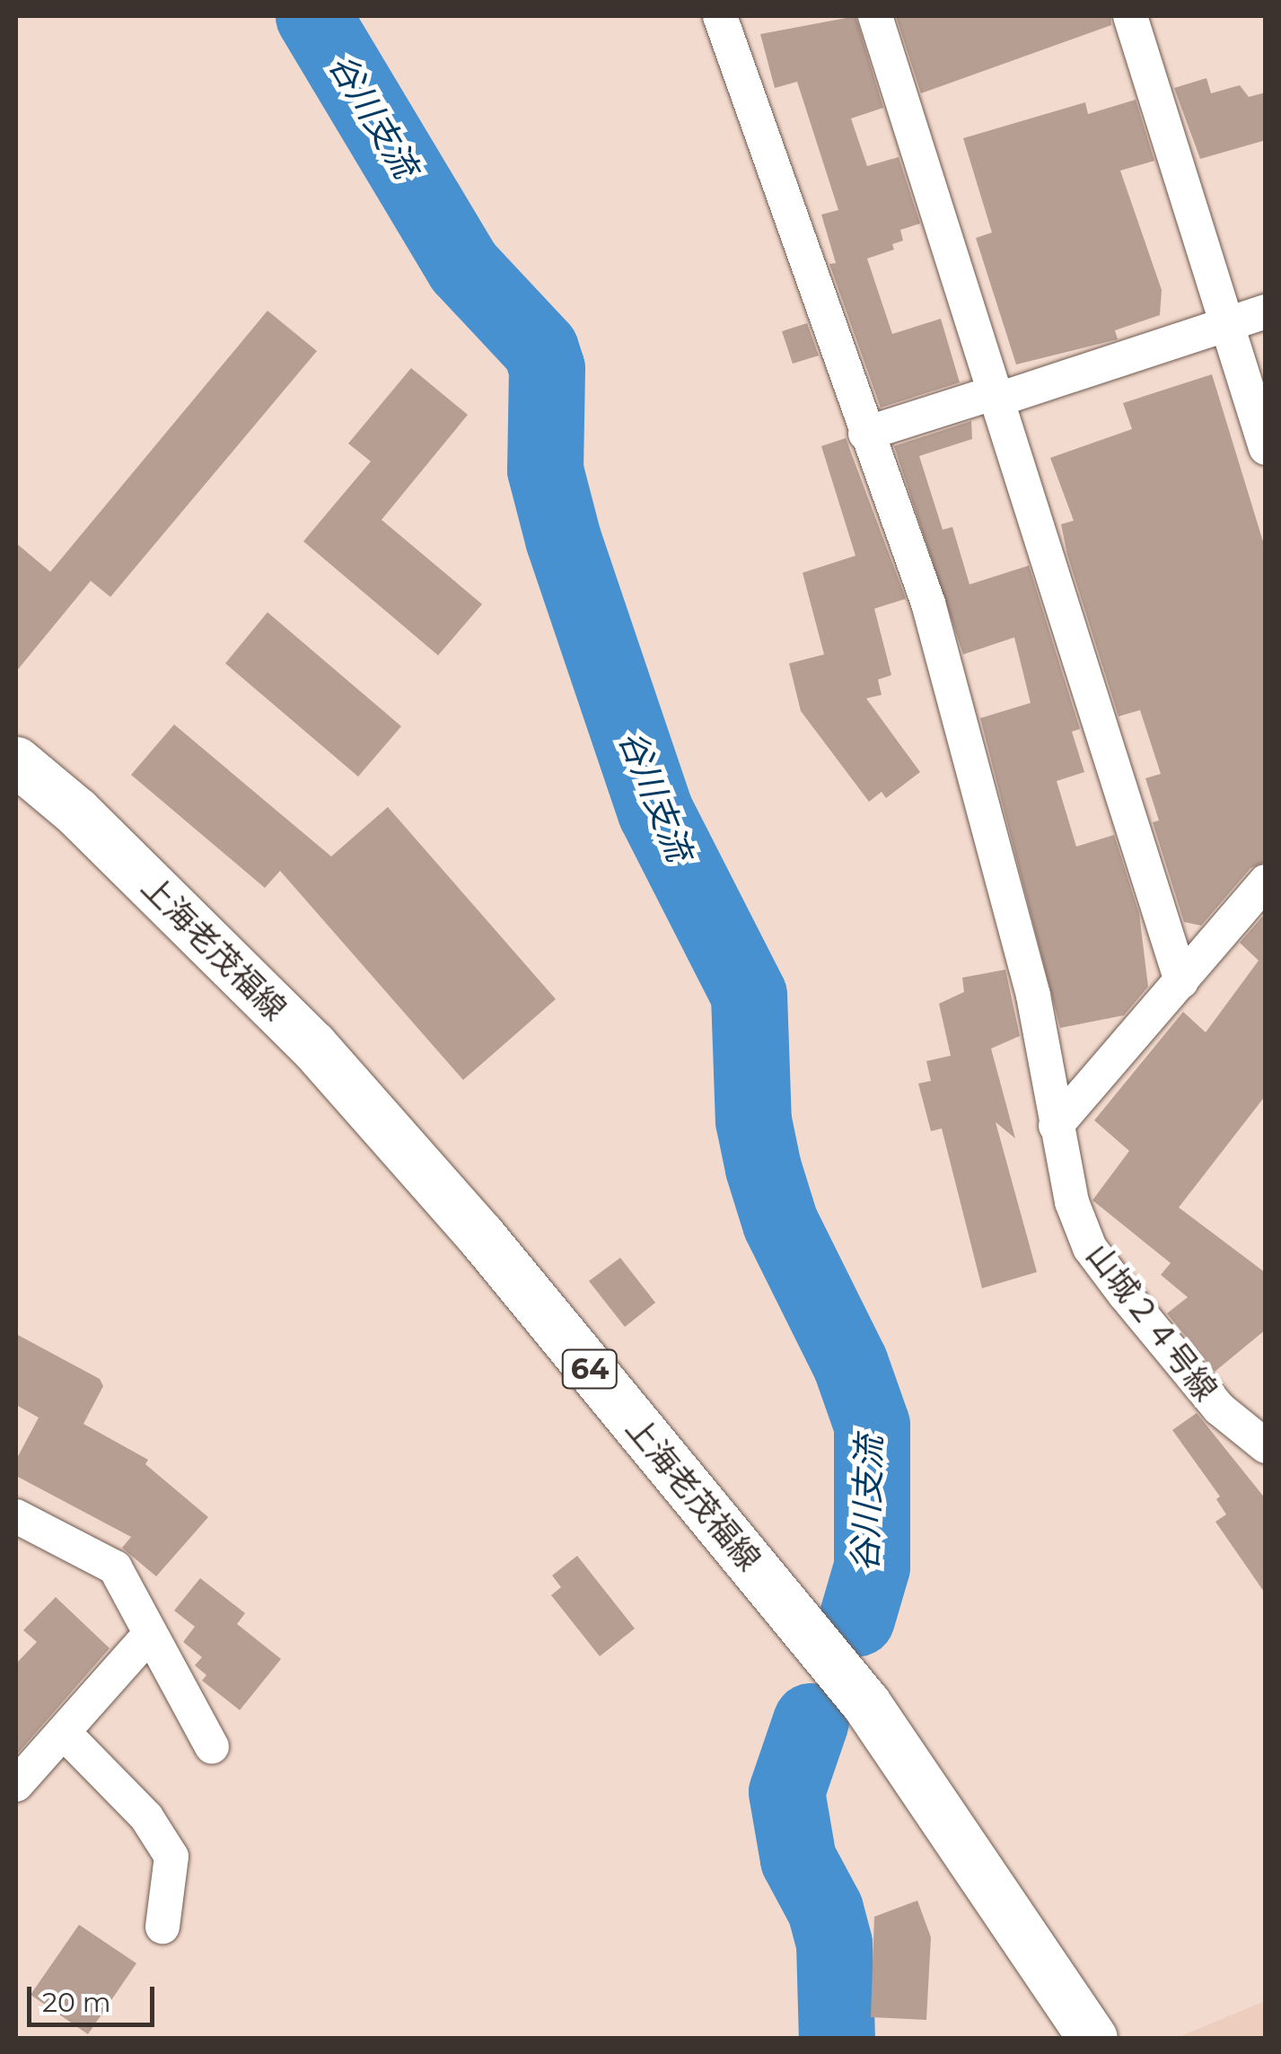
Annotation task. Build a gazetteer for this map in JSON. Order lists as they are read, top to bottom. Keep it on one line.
{"streets":{"main road":["上海老茂福線","64"],"street":["山城２４号線"]},"water":["谷川支流"],"scale_bar":"20 m"}
